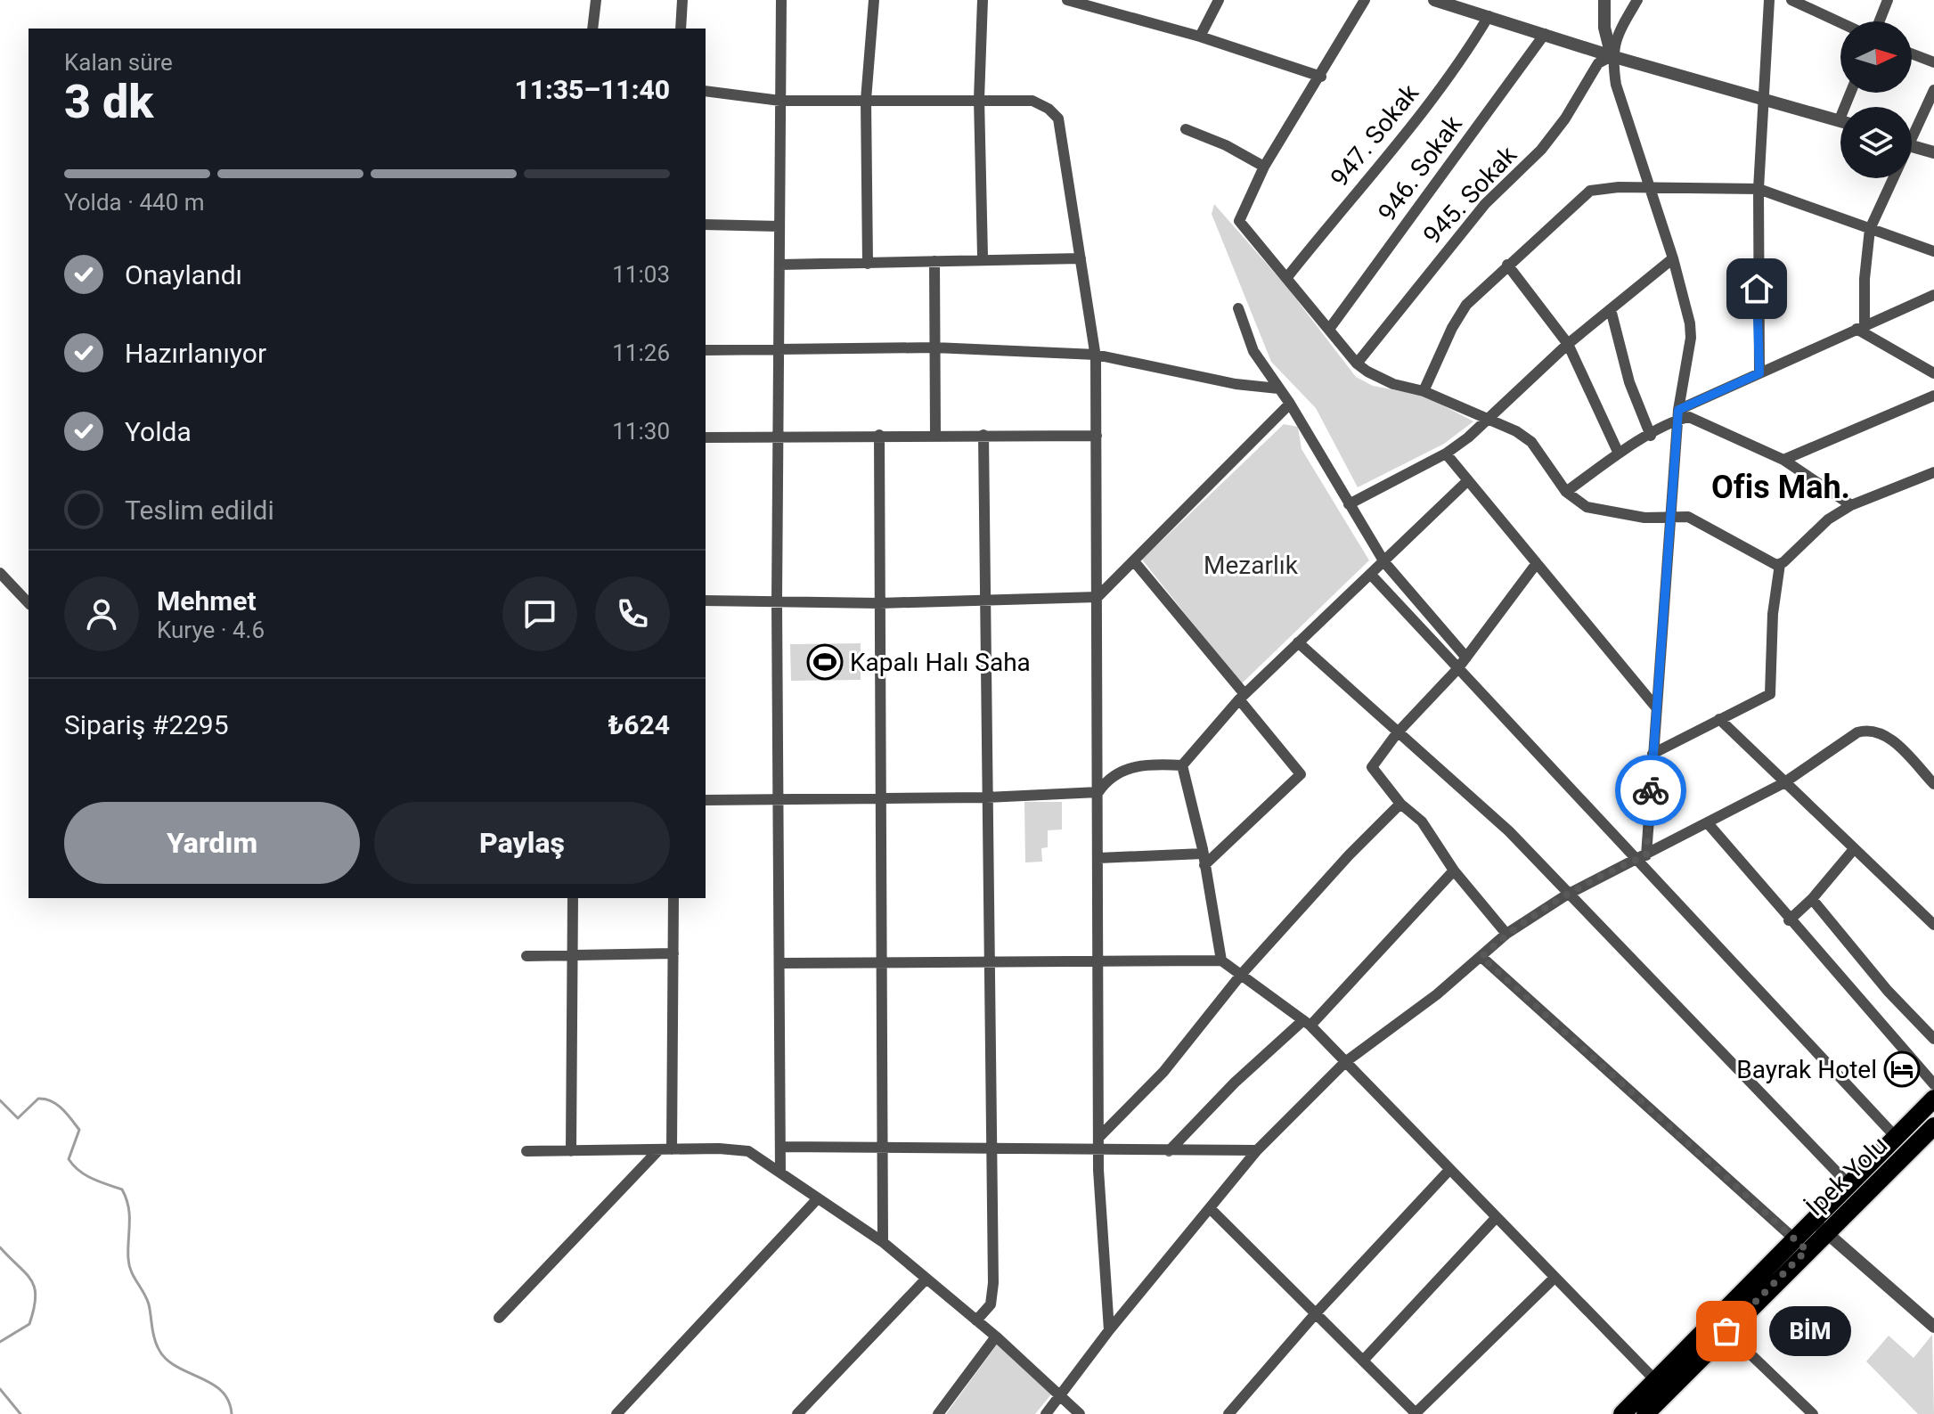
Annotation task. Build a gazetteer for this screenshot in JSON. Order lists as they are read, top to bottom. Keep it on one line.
{"streets":{"highway":["İpek Yolu"],"street":["947. Sokak","946. Sokak","945. Sokak"]},"districts":["Ofis Mah."],"parks":["Mezarlık"],"places":{"sports":["Kapalı Halı Saha"],"hotel":["Bayrak Hotel"],"other":["BİM"]},"north":"right","page":{"heading":["3 dk","Kalan süre","11:35–11:40"],"panel":["Mehmet","Kurye · 4.6","Sipariş #2295","₺624"],"bar":"Yolda · 440 m","list":[["Onaylandı","11:03"],["Hazırlanıyor","11:26"],["Yolda","11:30"],"Teslim edildi"],"buttons":["Yardım","Paylaş"],"bubble":"BİM"}}
